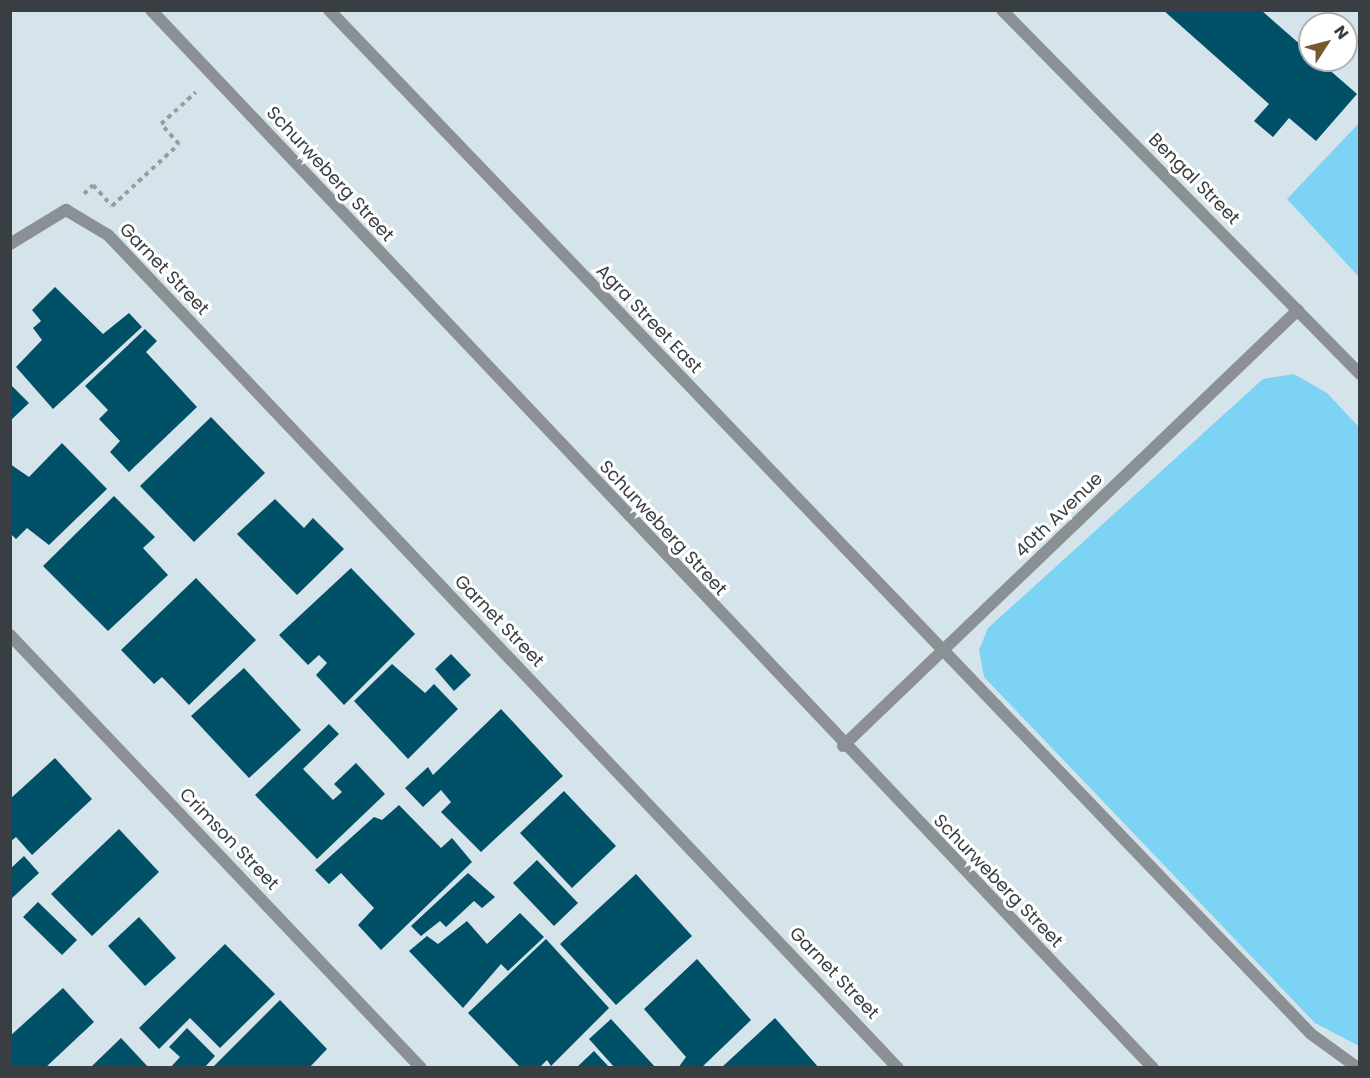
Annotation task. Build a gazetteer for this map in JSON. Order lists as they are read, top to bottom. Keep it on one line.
{"streets":{"street":["Schurweberg Street","Bengal Street","Garnet Street","Agra Street East","40th Avenue","Crimson Street"]},"crossings":[["Schurweberg Street","40th Avenue"],["Bengal Street","40th Avenue"],["Agra Street East","40th Avenue"]],"north":"top right"}
